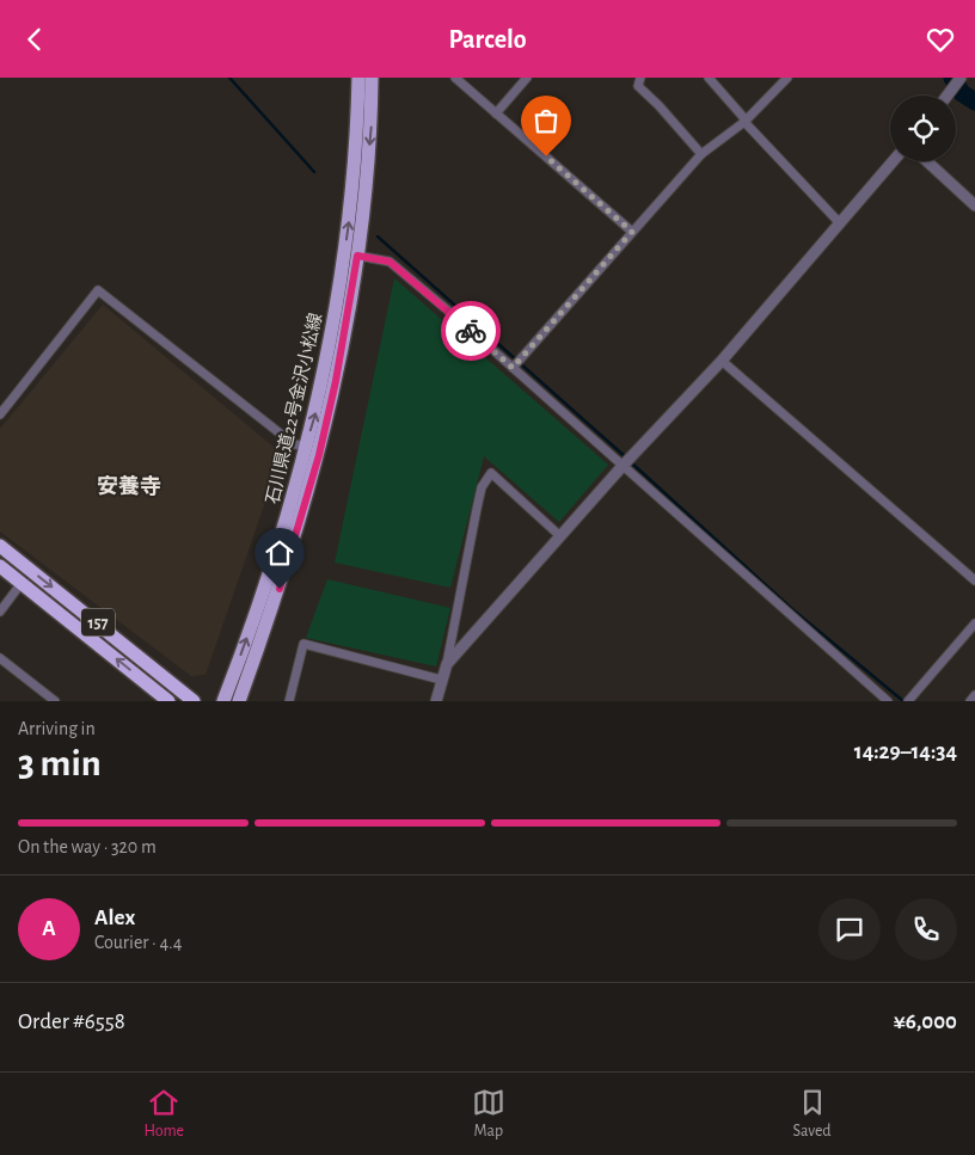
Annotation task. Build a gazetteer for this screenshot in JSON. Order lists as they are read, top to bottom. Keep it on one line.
{"streets":{"highway":["157"],"main road":["石川県道22号金沢小松線"]},"districts":["安養寺"],"page":{"header":"Parcelo","heading":["3 min","Arriving in","14:29–14:34"],"panel":["Alex","Courier · 4.4","Order #6558","¥6,000"],"bar":"On the way · 320 m","round":"A","tabs":["Home","Map","Saved"]}}
